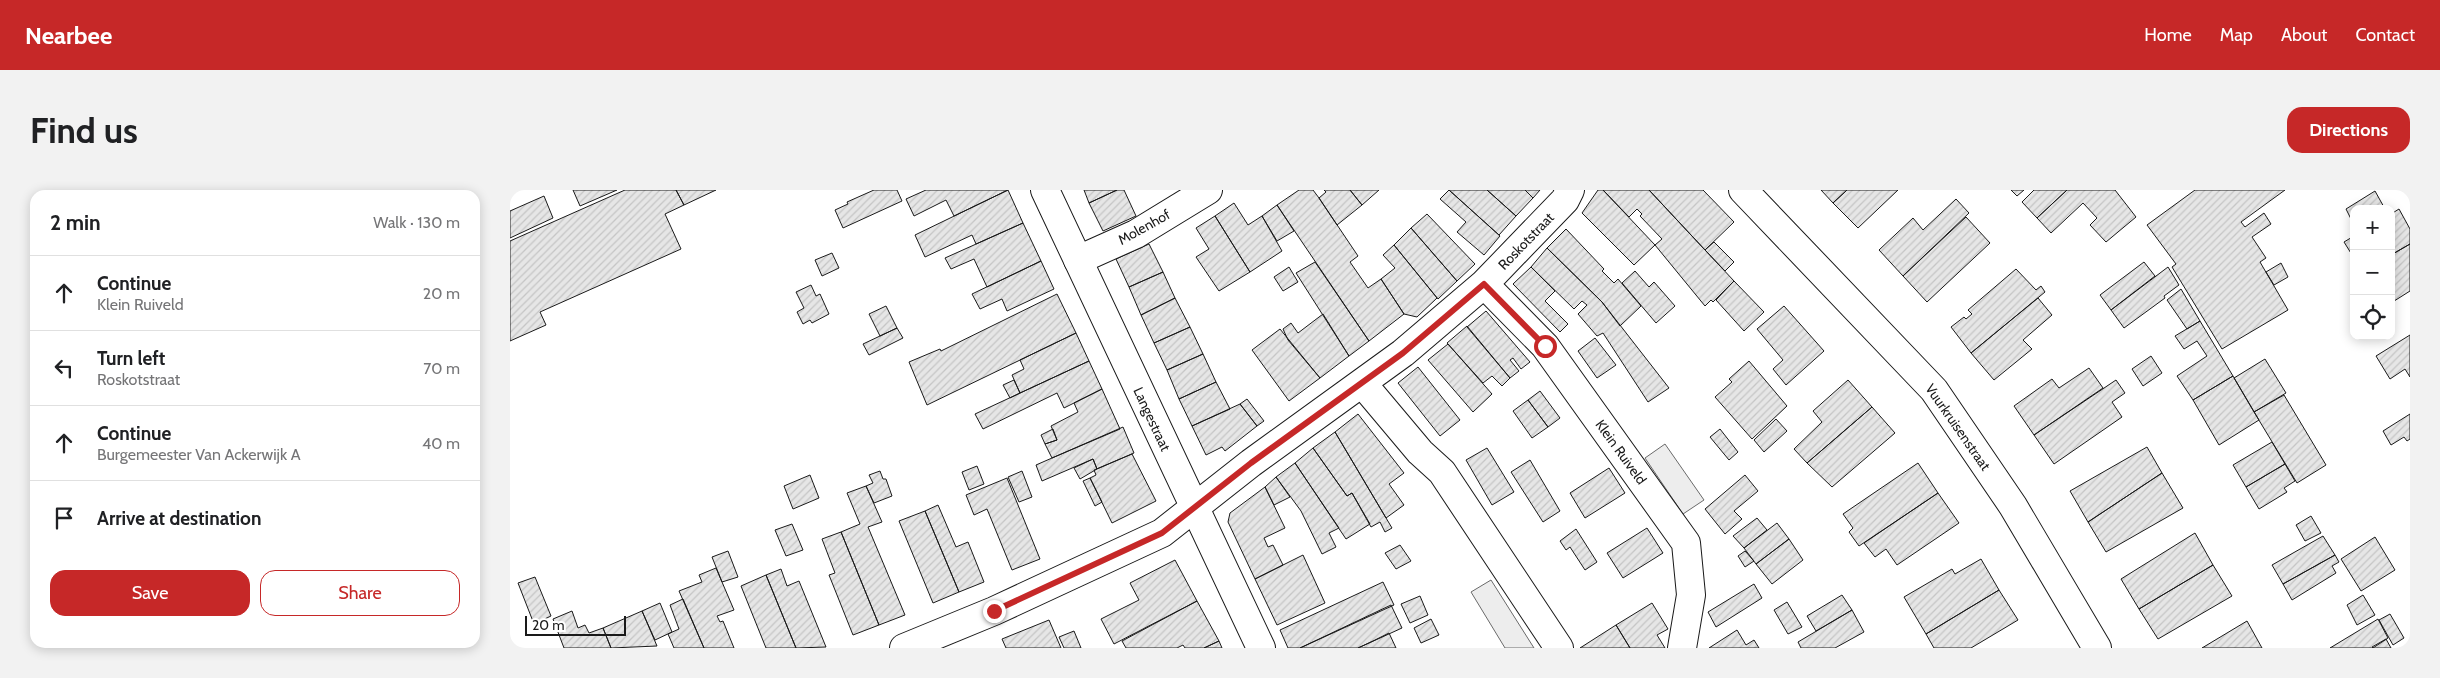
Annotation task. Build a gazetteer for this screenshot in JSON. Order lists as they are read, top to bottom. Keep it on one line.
{"streets":{"street":["Molenhof","Roskotstraat","Langestraat","Vuurkruisenstraat","Klein Ruiveld"]},"crossings":[["Molenhof","Langestraat"],["Roskotstraat","Langestraat"],["Roskotstraat","Klein Ruiveld"]],"scale_bar":"20 m","page":{"header":"Nearbee","nav":["Home","Map","About","Contact"],"buttons":["Directions",["Save","Share"]],"title":"Find us","heading":["2 min","Walk · 130 m"],"map_buttons":["+","−"],"list":[["Continue","Klein Ruiveld","20 m"],["Turn left","Roskotstraat","70 m"],["Continue","Burgemeester Van Ackerwijk A","40 m"],"Arrive at destination"],"scale":"20 m"}}
